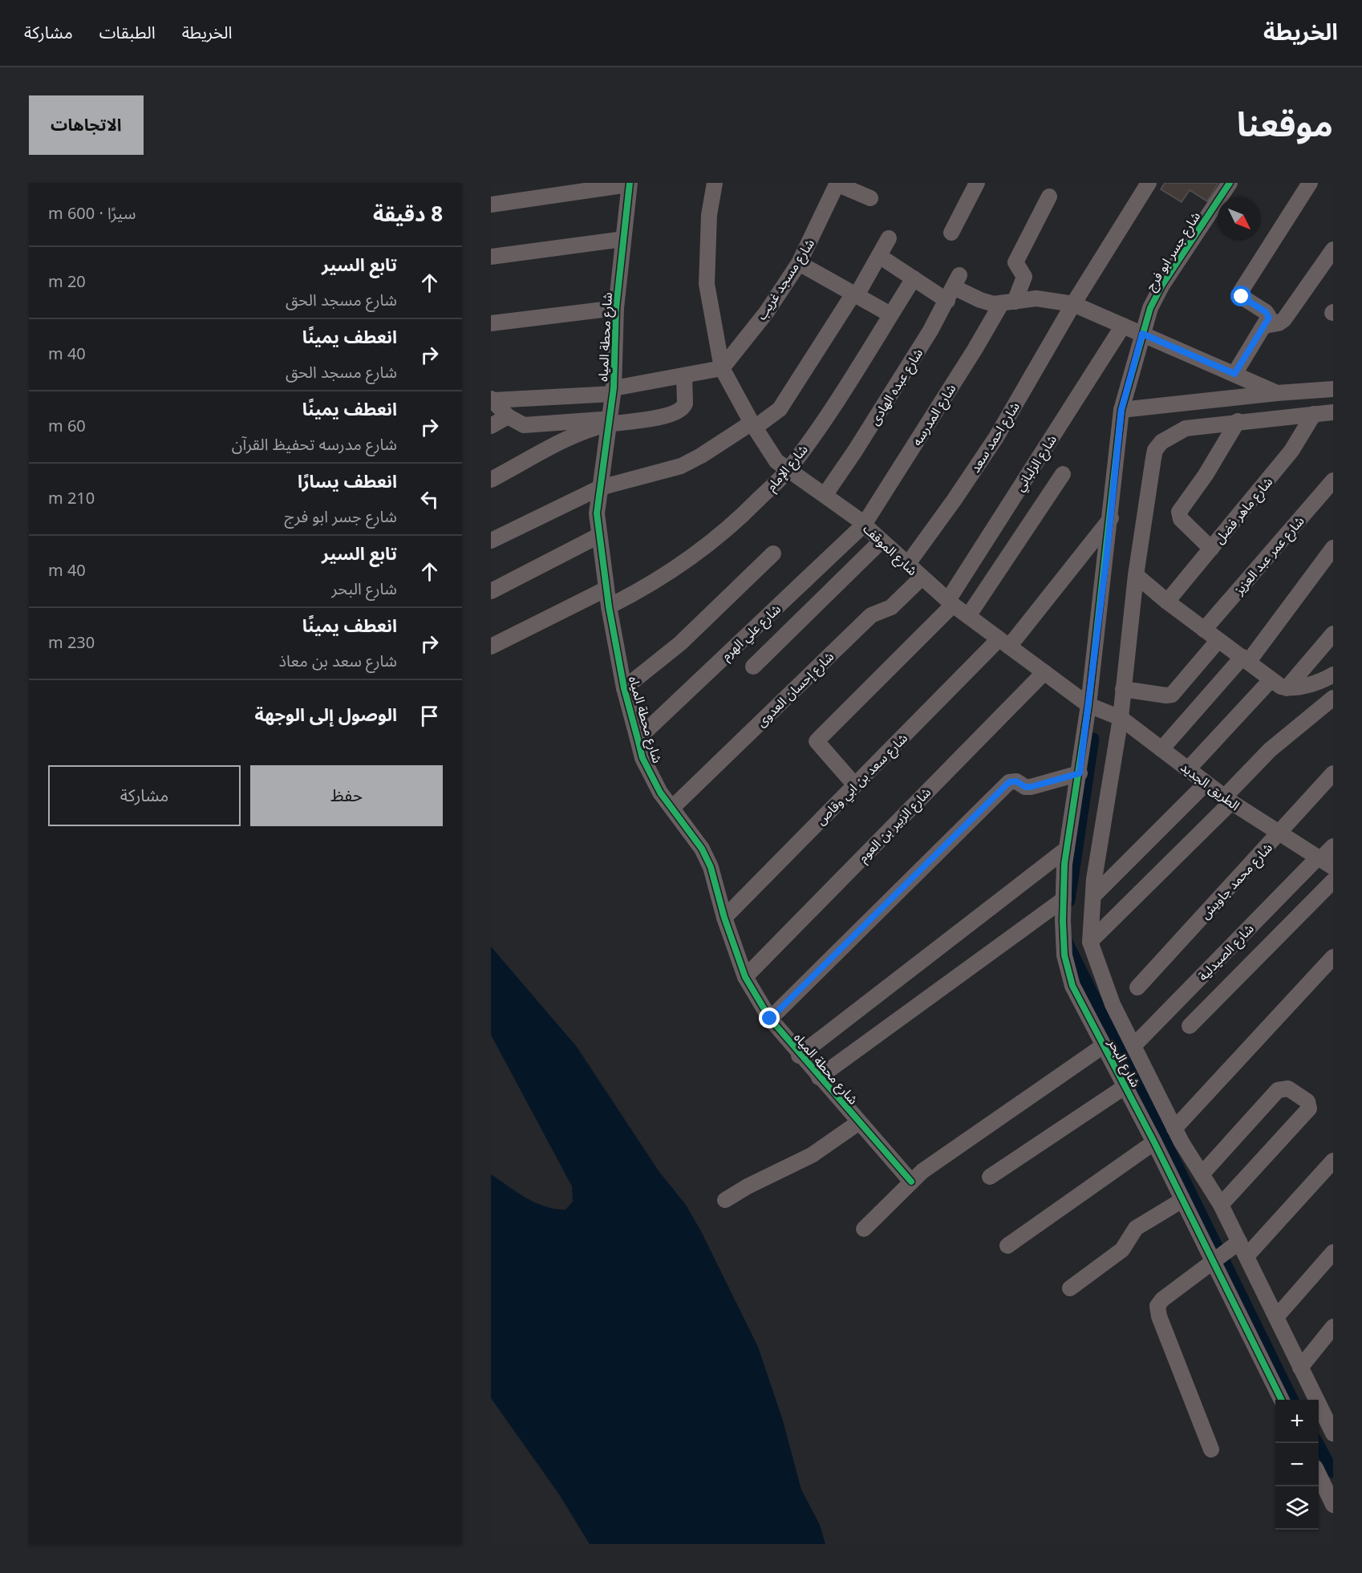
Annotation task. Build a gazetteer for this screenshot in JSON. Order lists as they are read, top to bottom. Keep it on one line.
{"streets":{"street":["شارع جسر ابو فرج","شارع مسجد غريب","شارع محطة المياه","شارع عبده الهادى","شارع المدرسه","شارع احمد سعد","شارع الزلباني","شارع الإمام","شارع ماهر فضل","شارع الموقف","شارع عمر عبد العزيز","شارع علي الهرم","شارع إحسان العدوى","شارع سعد بن ابي وقاص","الطريق الجديد","شارع الزبير بن العوم","شارع محمد جاويش","شارع الصيدلية","شارع البحر"]},"crossings":[["شارع جسر ابو فرج","شارع الموقف"],["شارع جسر ابو فرج","شارع سعد بن ابي وقاص"],["شارع جسر ابو فرج","الطريق الجديد"],["شارع جسر ابو فرج","شارع البحر"],["شارع مسجد غريب","شارع الموقف"],["شارع محطة المياه","شارع الإمام"],["شارع محطة المياه","شارع علي الهرم"],["شارع محطة المياه","شارع إحسان العدوى"],["شارع محطة المياه","شارع سعد بن ابي وقاص"],["شارع محطة المياه","شارع الزبير بن العوم"],["شارع عبده الهادى","شارع الموقف"],["شارع المدرسه","شارع الموقف"],["شارع المدرسه","شارع علي الهرم"],["شارع احمد سعد","شارع الموقف"],["شارع الزلباني","شارع الموقف"],["شارع الزلباني","شارع سعد بن ابي وقاص"],["شارع الإمام","شارع الموقف"],["شارع الموقف","شارع علي الهرم"],["شارع الموقف","شارع إحسان العدوى"],["شارع الموقف","شارع سعد بن ابي وقاص"],["شارع الموقف","الطريق الجديد"],["شارع الموقف","شارع الزبير بن العوم"],["شارع الموقف","شارع البحر"],["الطريق الجديد","شارع محمد جاويش"],["الطريق الجديد","شارع الصيدلية"],["الطريق الجديد","شارع البحر"]],"north":"bottom right","page":{"header":"الخريطة","nav":["الخريطة","الطبقات","مشاركة"],"title":"موقعنا","buttons":["الاتجاهات",["حفظ","مشاركة"]],"heading":["8 دقيقة","سيرًا · 600 m"],"list":[["تابع السير","شارع مسجد الحق","20 m"],["انعطف يمينًا","شارع مسجد الحق","40 m"],["انعطف يمينًا","شارع مدرسه تحفيظ القرآن","60 m"],["انعطف يسارًا","شارع جسر ابو فرج","210 m"],["تابع السير","شارع البحر","40 m"],["انعطف يمينًا","شارع سعد بن معاذ","230 m"],"الوصول إلى الوجهة"],"map_buttons":["+","−"]}}
